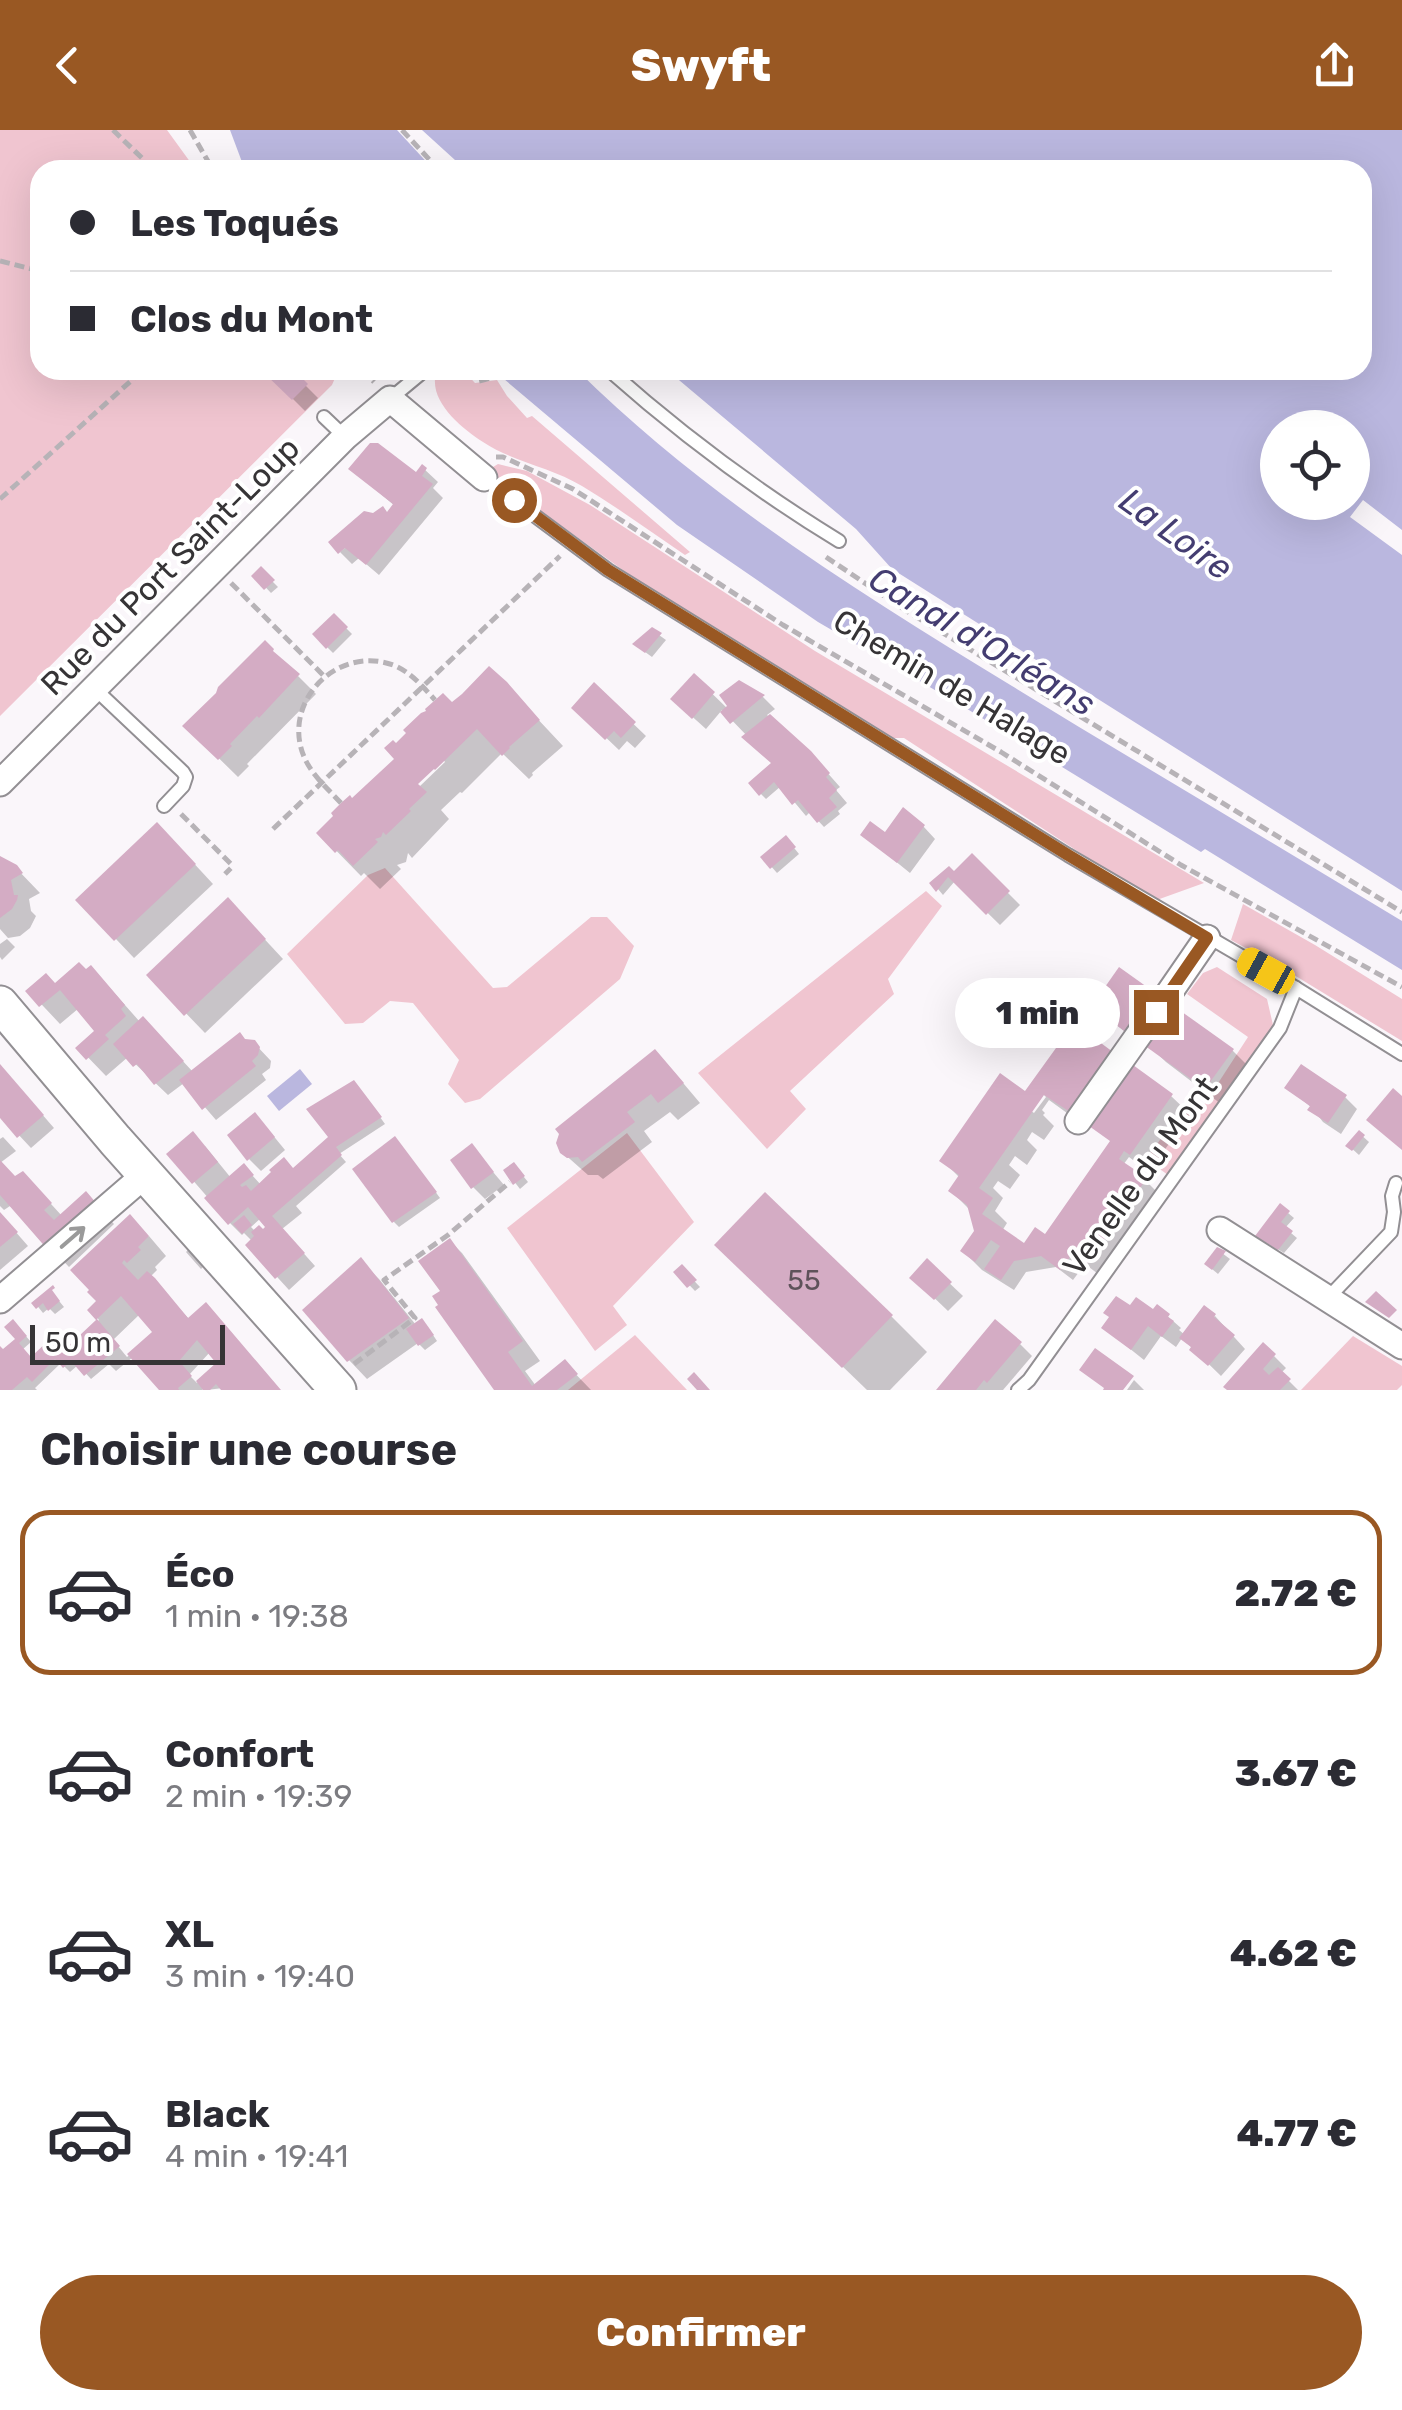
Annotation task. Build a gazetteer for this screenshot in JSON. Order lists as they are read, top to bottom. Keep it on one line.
{"streets":{"street":["Rue du Port Saint-Loup"],"lane":["Venelle du Mont"],"path":["Chemin de Halage"]},"water":["La Loire","Canal d'Orléans"],"house_numbers":["55"],"scale_bar":"50 m","page":{"header":"Swyft","banner":["Les Toqués","Clos du Mont"],"bubble":"1 min","scale":"50 m","heading":"Choisir une course","list":[{"name":"Éco","note":"1 min · 19:38","value":"2.72 €"},{"name":"Confort","note":"2 min · 19:39","value":"3.67 €"},{"name":"XL","note":"3 min · 19:40","value":"4.62 €"},{"name":"Black","note":"4 min · 19:41","value":"4.77 €"}],"buttons":"Confirmer"}}
